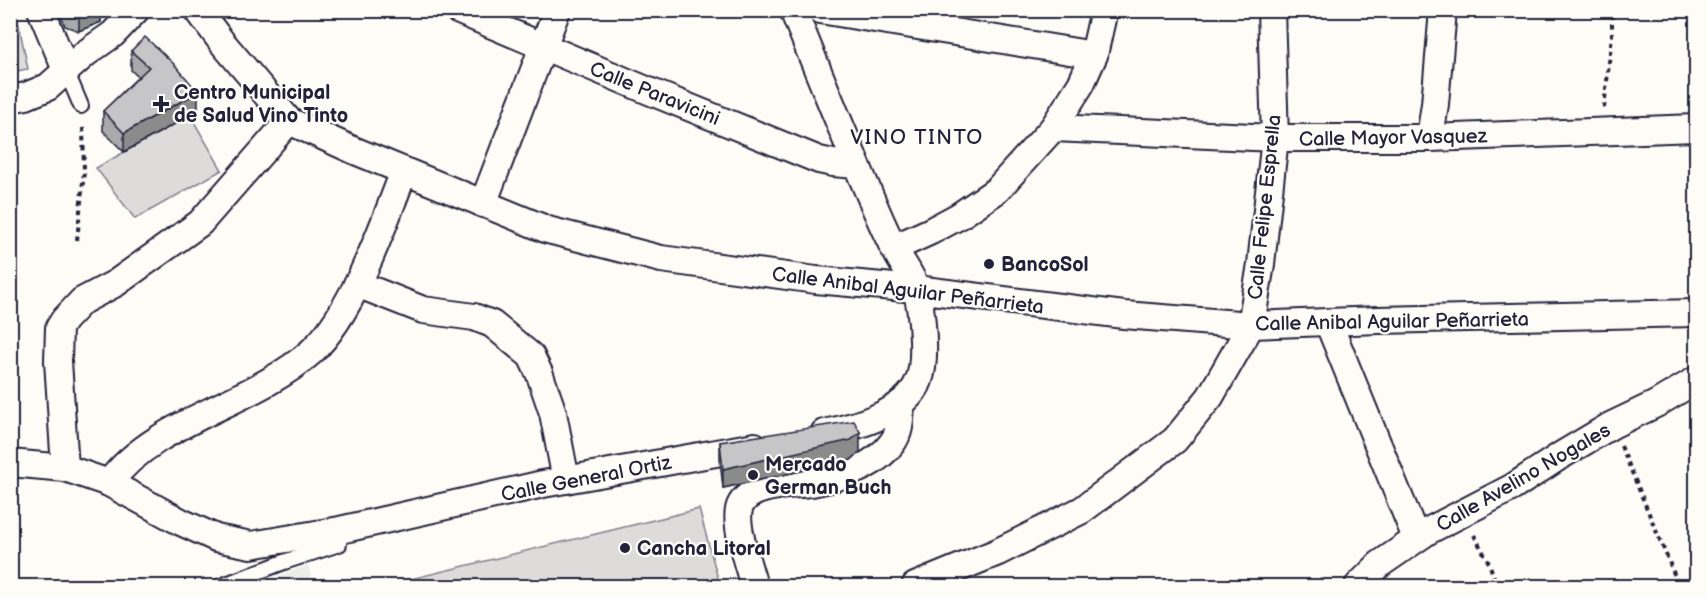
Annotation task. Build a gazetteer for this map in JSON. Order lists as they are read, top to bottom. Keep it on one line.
{"streets":{"street":["Calle Paravicini","Calle Mayor Vasquez","Calle Felipe Esprella","Calle Anibal Aguilar Peñarrieta","Calle Avelino Nogales","Calle General Ortiz"]},"crossings":[["Calle Paravicini","Calle General Ortiz"],["Calle Mayor Vasquez","Calle Felipe Esprella"],["Calle Felipe Esprella","Calle Anibal Aguilar Peñarrieta"],["Calle Anibal Aguilar Peñarrieta","Calle General Ortiz"]],"districts":["VINO TINTO"],"places":{"health":["Centro Municipal de Salud Vino Tinto"],"other":["BancoSol","Mercado German Buch","Cancha Litoral"]}}
